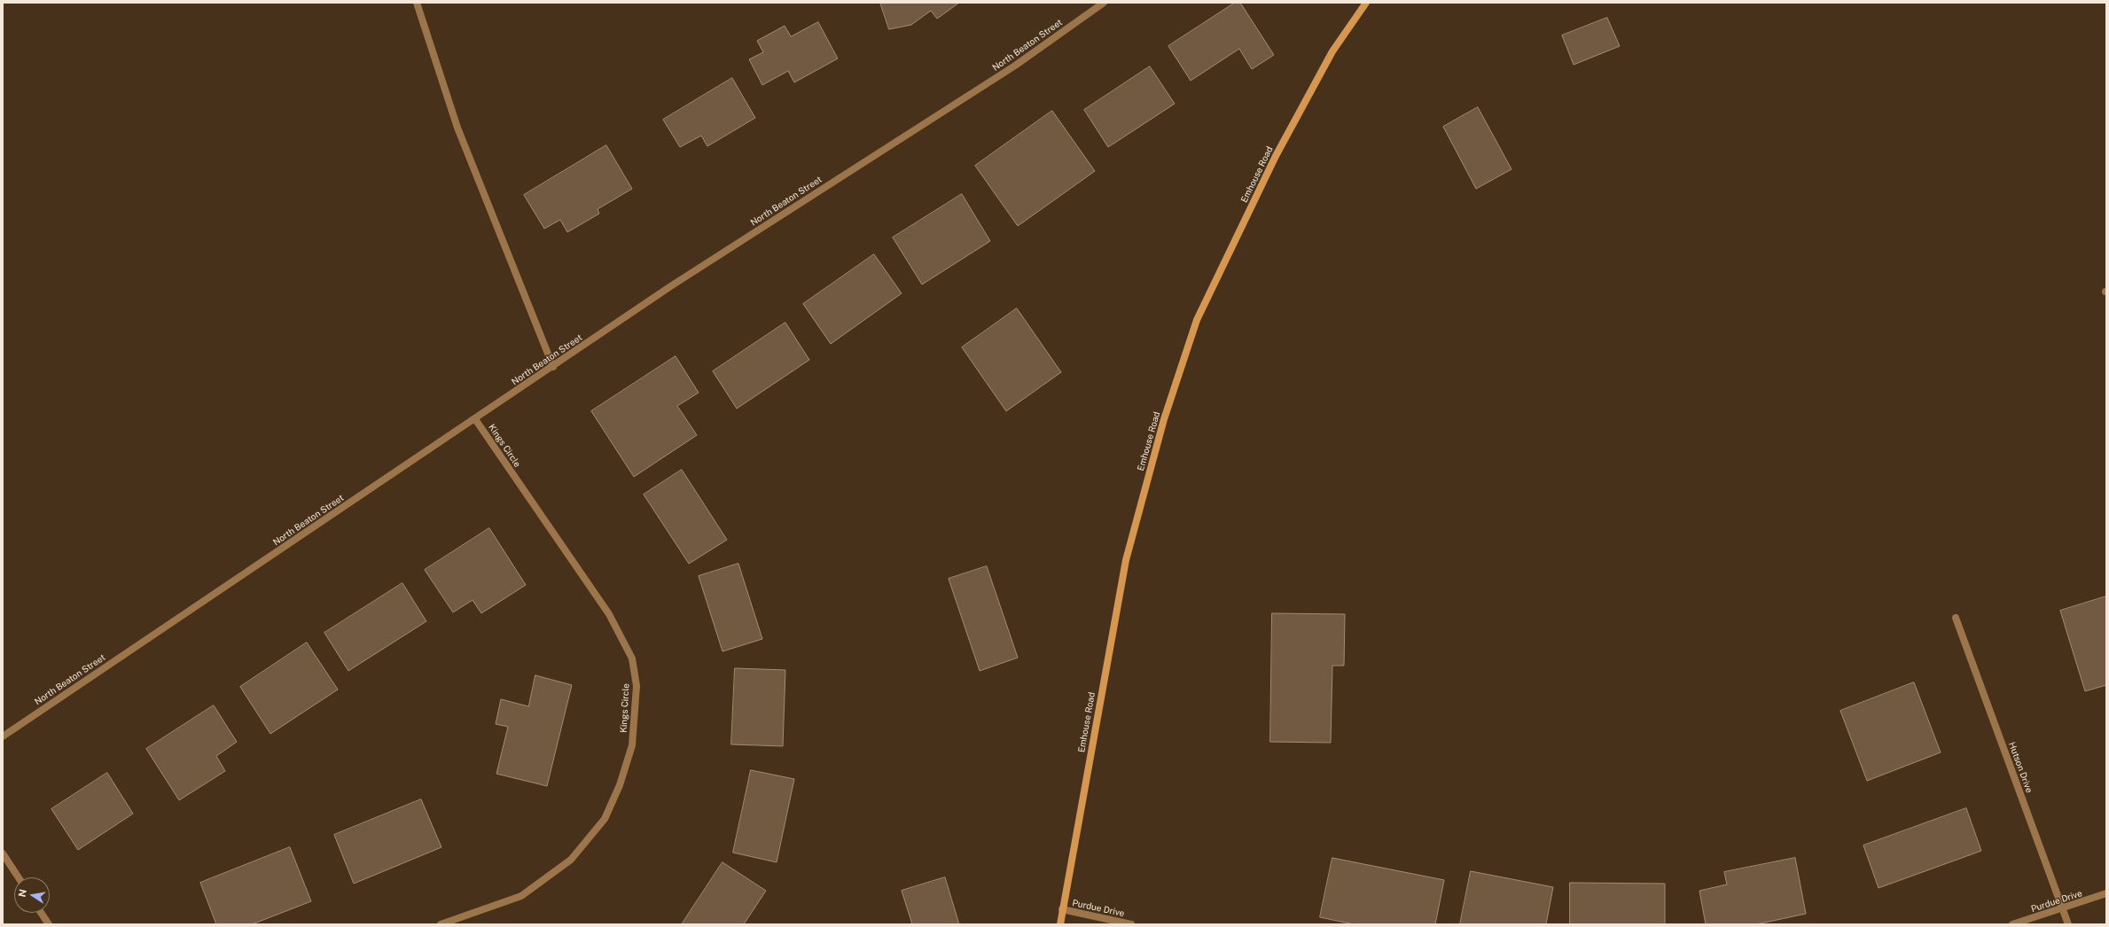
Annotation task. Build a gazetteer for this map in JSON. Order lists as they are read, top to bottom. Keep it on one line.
{"streets":{"main road":["Emhouse Road"],"street":["North Beaton Street","Kings Circle","Hutson Drive","Purdue Drive"]},"crossings":[["North Beaton Street","Kings Circle"],["Emhouse Road","Purdue Drive"],["Hutson Drive","Purdue Drive"]],"north":"left"}
